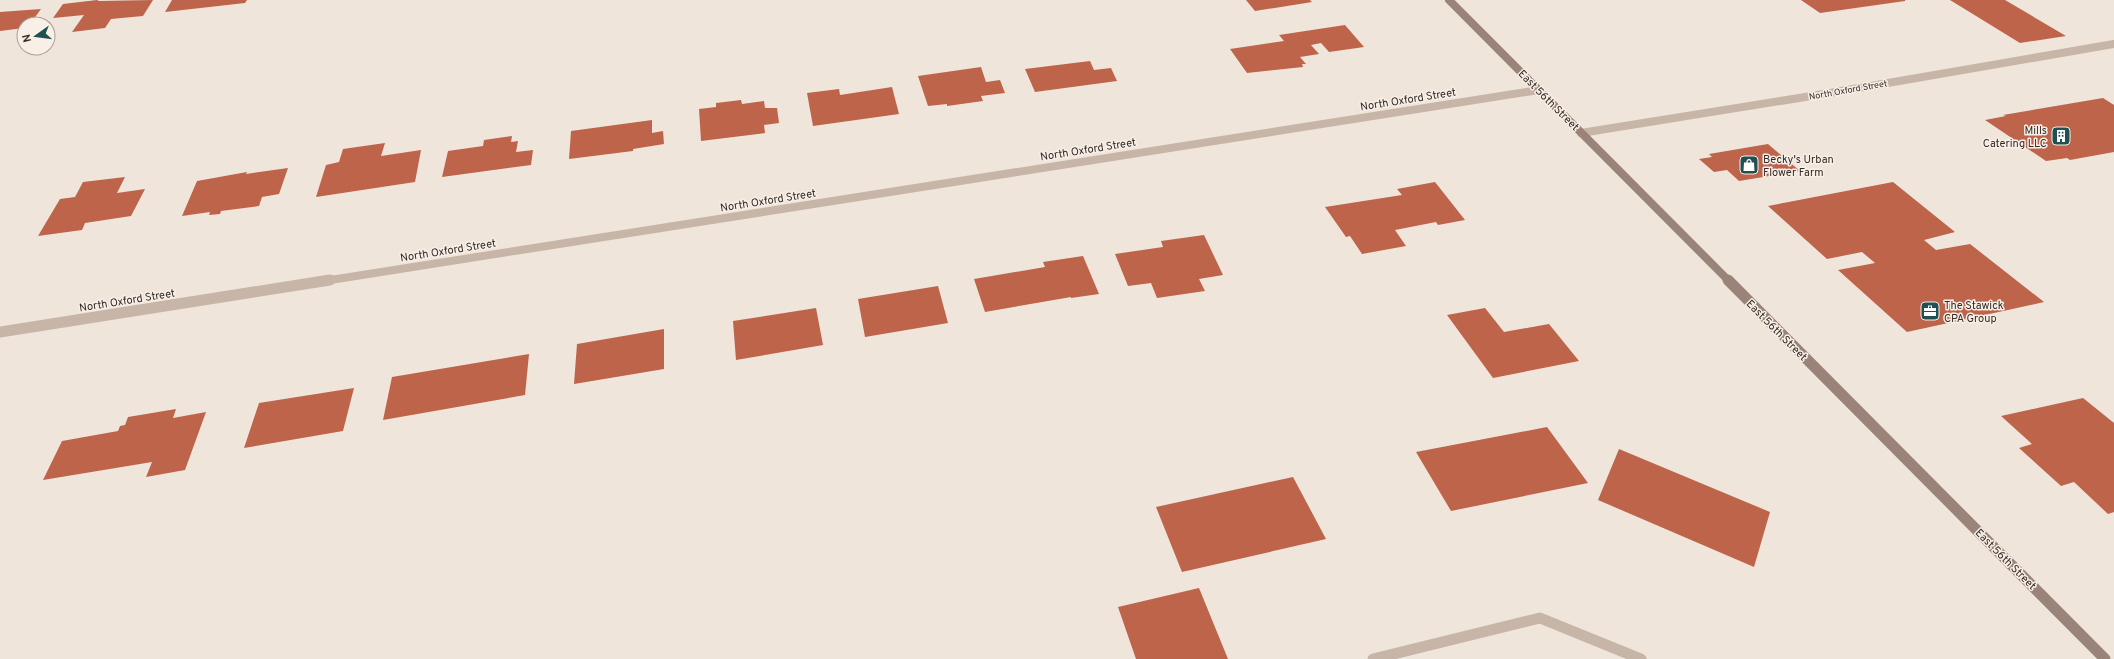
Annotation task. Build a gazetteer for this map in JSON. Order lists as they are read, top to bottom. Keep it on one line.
{"streets":{"street":["North Oxford Street","East 56th Street"]},"crossings":[["North Oxford Street","East 56th Street"]],"places":{"building":["Mills Catering LLC"],"shop":["Becky's Urban Flower Farm"],"office":["The Stawick CPA Group"]},"north":"left"}
